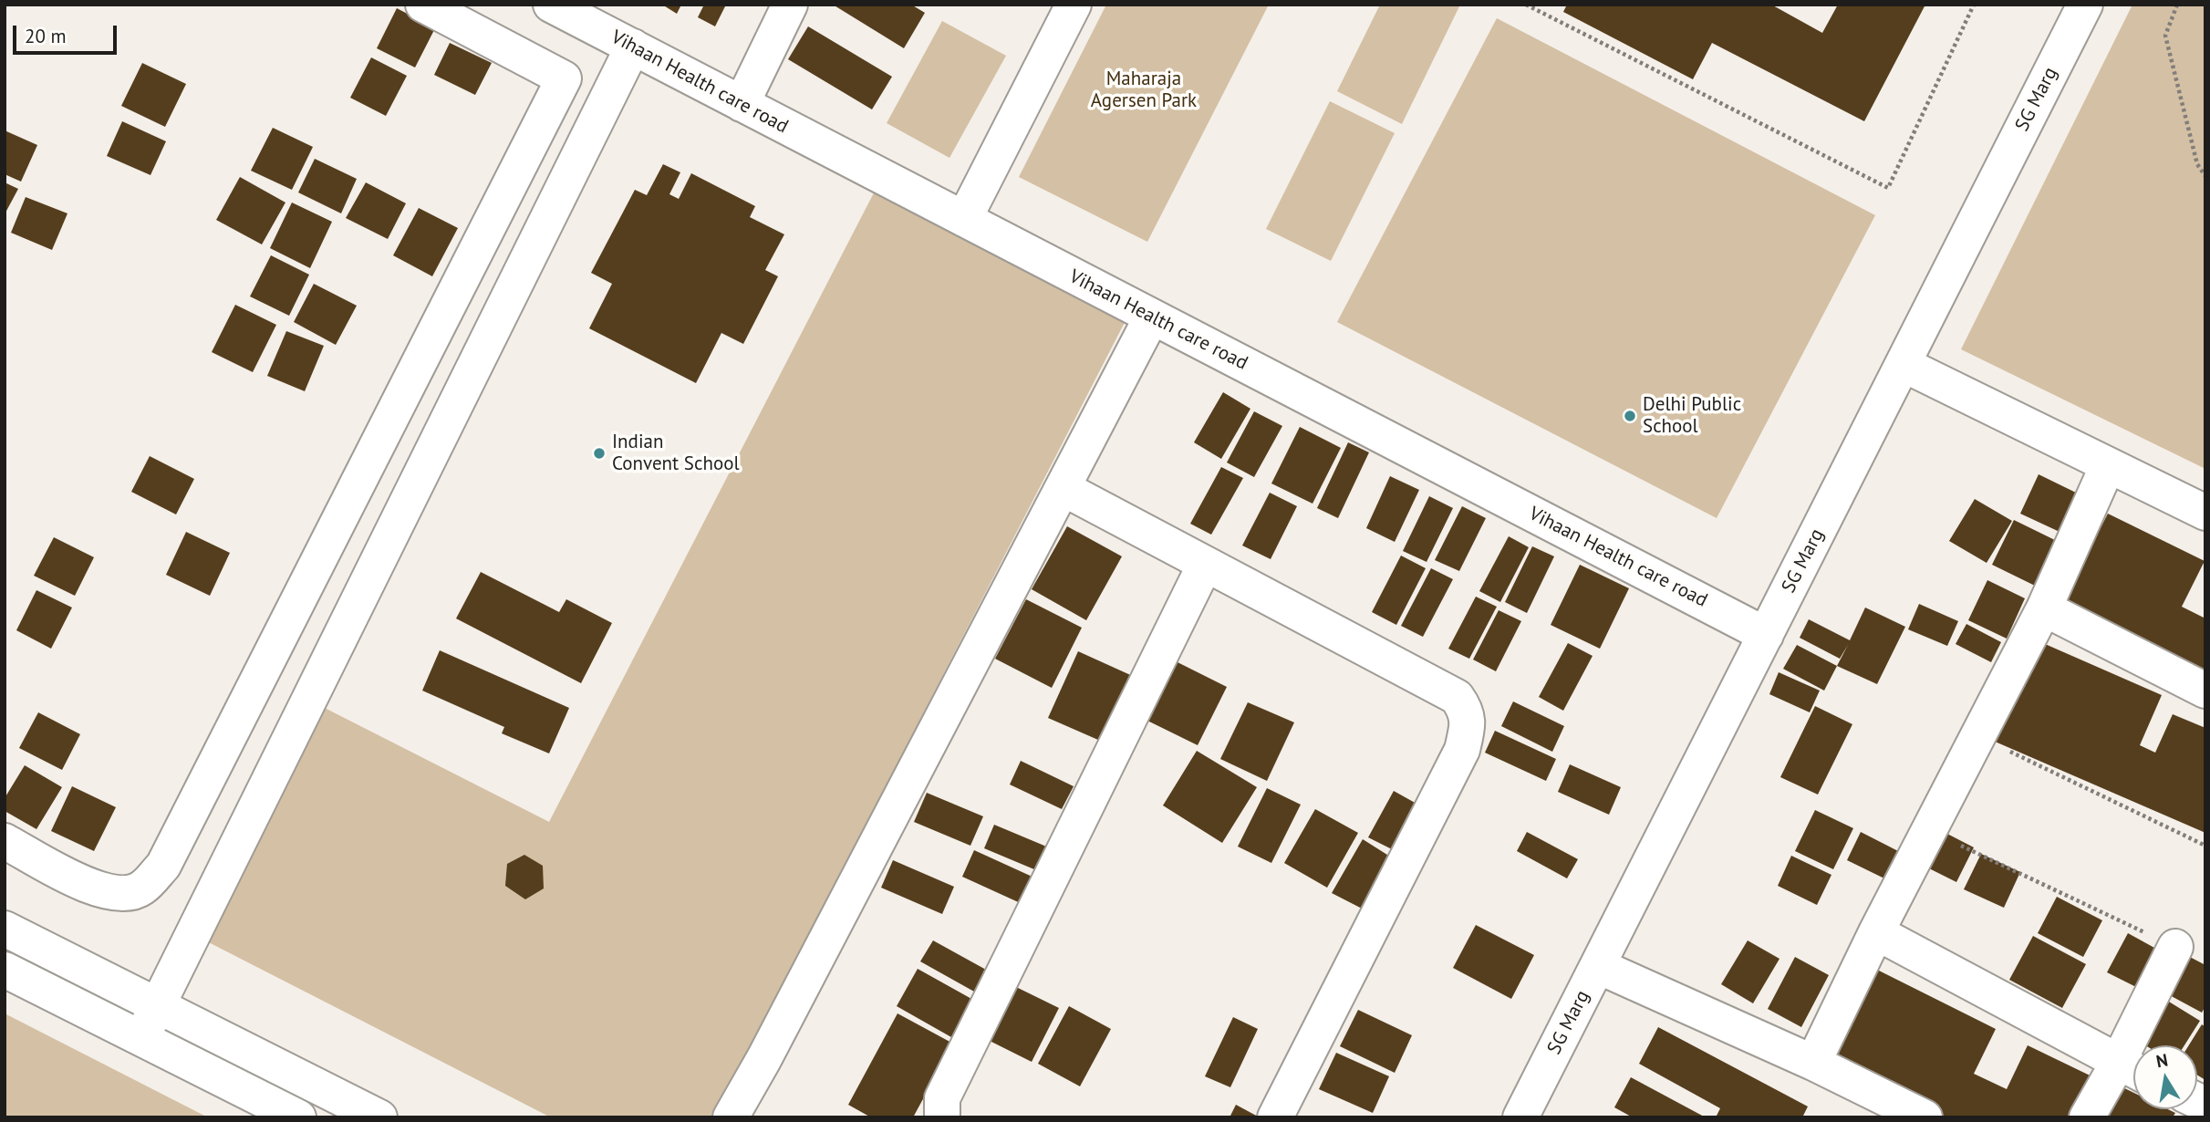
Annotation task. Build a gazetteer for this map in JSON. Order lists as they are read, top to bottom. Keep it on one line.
{"streets":{"street":["Vihaan Health care road","SG Marg"]},"crossings":[["Vihaan Health care road","SG Marg"]],"parks":["Maharaja Agersen Park"],"places":["Delhi Public School","Indian Convent School"],"scale_bar":"20 m","north":"top"}
